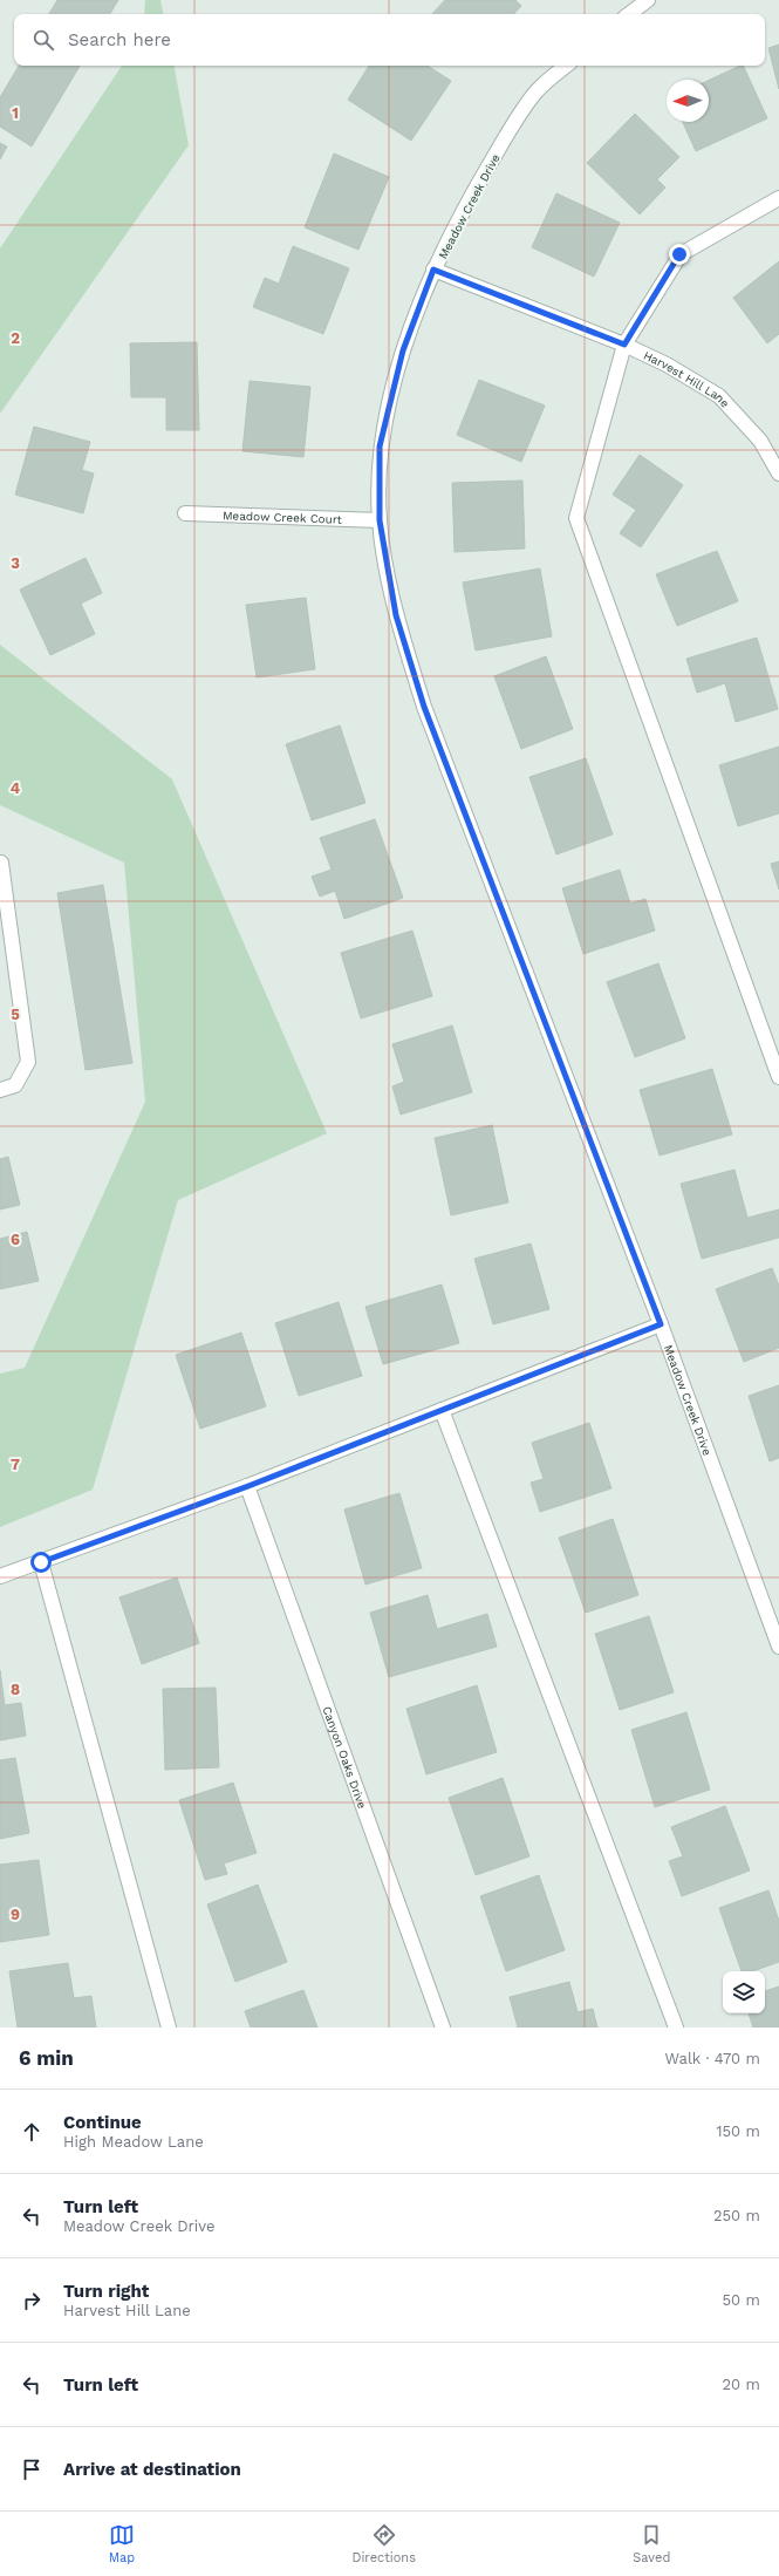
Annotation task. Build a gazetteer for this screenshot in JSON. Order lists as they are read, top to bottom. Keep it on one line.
{"streets":{"street":["Meadow Creek Drive","Harvest Hill Lane","Meadow Creek Court","Canyon Oaks Drive"]},"crossings":[["Meadow Creek Drive","Harvest Hill Lane"],["Meadow Creek Drive","Meadow Creek Court"]],"north":"left","page":{"search":"Search here","heading":["6 min","Walk · 470 m"],"list":[["Continue","High Meadow Lane","150 m"],["Turn left","Meadow Creek Drive","250 m"],["Turn right","Harvest Hill Lane","50 m"],["Turn left","20 m"],"Arrive at destination"],"nav":["Map","Directions","Saved"]},"grid":{"rows":["1","2","3","4","5","6","7","8","9"]}}
